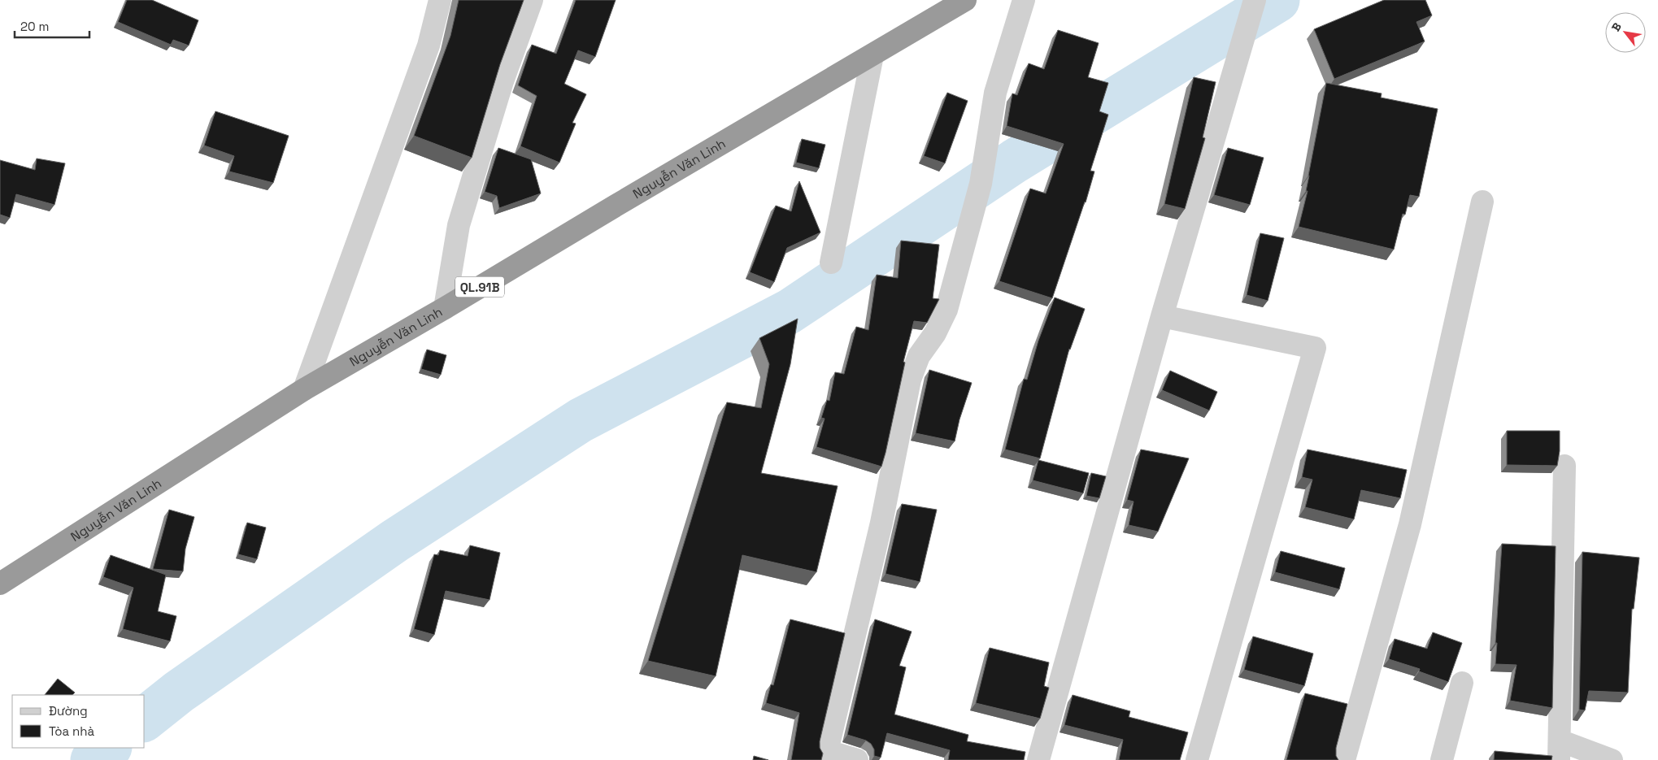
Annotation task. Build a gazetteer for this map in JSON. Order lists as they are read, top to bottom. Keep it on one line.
{"streets":{"highway":["Nguyễn Văn Linh","QL.91B"]},"legend":["Đường","Tòa nhà"],"scale_bar":"20 m","north":"top left"}
